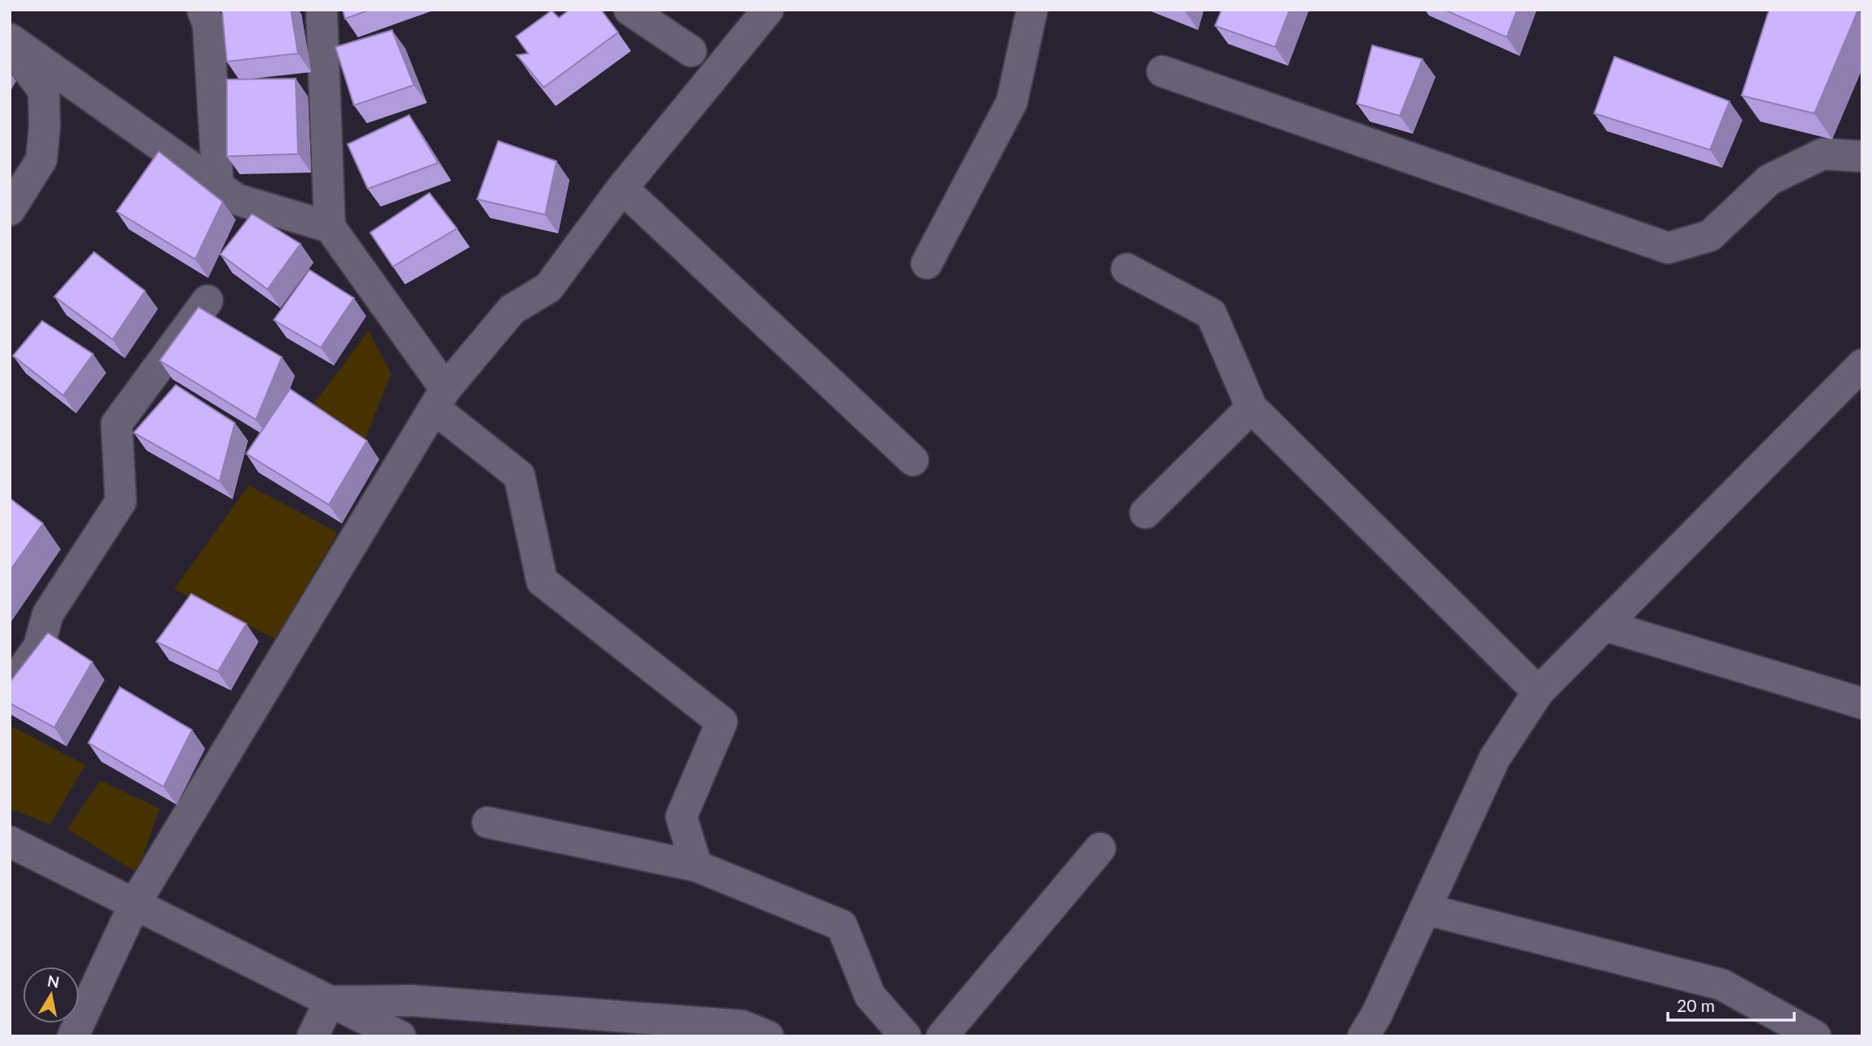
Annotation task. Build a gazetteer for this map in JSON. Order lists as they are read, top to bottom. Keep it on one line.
{"scale_bar":"20 m","north":"top"}
